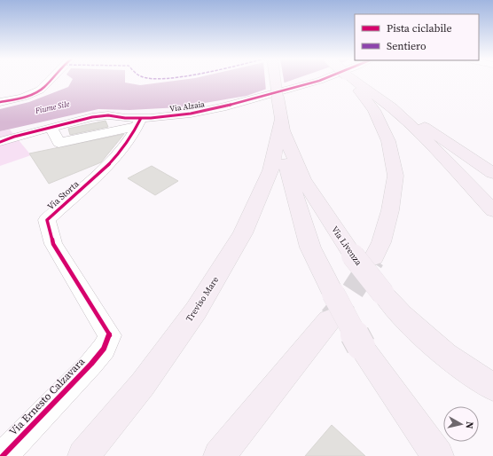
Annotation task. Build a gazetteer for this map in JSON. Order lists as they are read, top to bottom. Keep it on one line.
{"streets":{"highway":["Via Livenza","Treviso Mare"],"street":["Via Alzaia","Via Storta","Via Ernesto Calzavara"]},"crossings":[["Via Alzaia","Via Storta"],["Via Storta","Via Ernesto Calzavara"],["Via Livenza","Treviso Mare"]],"water":["Fiume Sile"],"legend":["Pista ciclabile","Sentiero"],"north":"right"}
